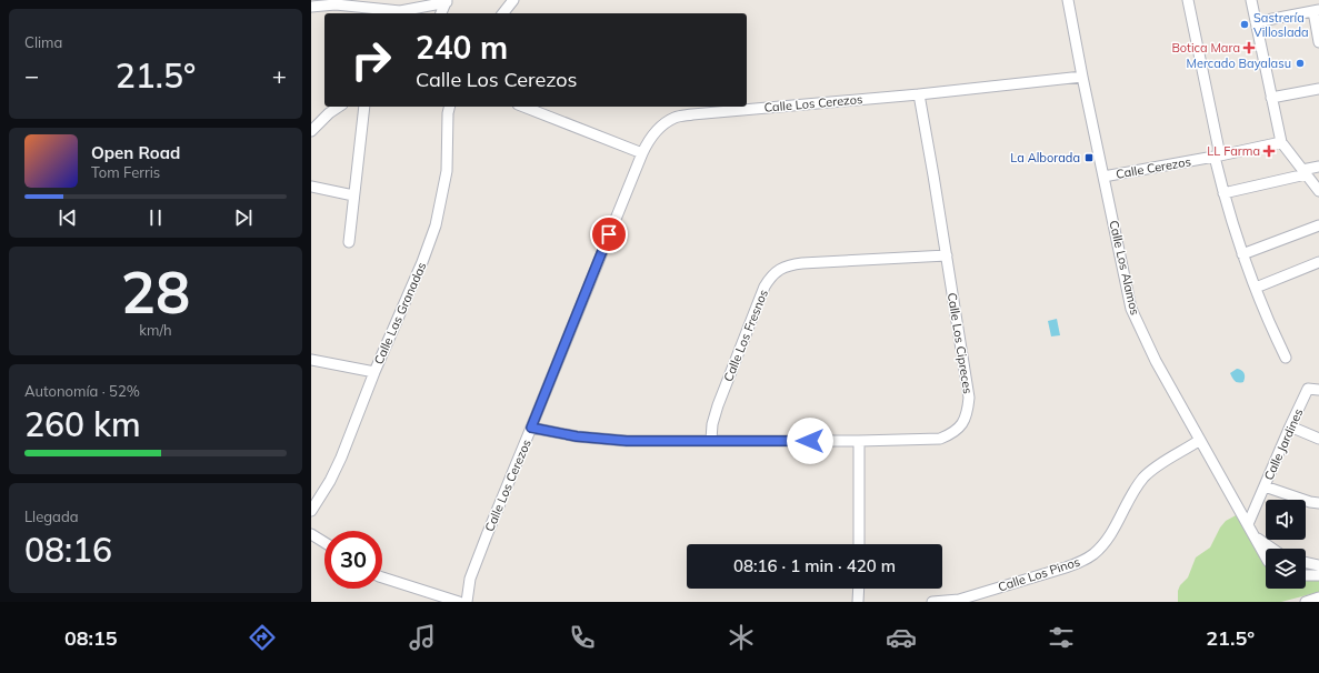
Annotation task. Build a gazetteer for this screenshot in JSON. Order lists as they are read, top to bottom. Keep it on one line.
{"streets":{"street":["Calle Los Cerezos","Calle Cerezos","Calle Los Alamos","Calle Las Granadas","Calle Los Fresnos","Calle Los Cipreces","Calle Jardines","Calle Los Pinos"]},"crossings":[["Calle Los Cerezos","Calle Los Alamos"],["Calle Los Cerezos","Calle Los Cipreces"],["Calle Cerezos","Calle Los Alamos"],["Calle Los Alamos","Calle Jardines"],["Calle Los Alamos","Calle Los Pinos"],["Calle Los Fresnos","Calle Los Cipreces"]],"places":{"other":["Sastrería Villoslada","Mercado Bayalasu"],"health":["Botica Mara","LL Farma"],"transit":["La Alborada"]},"page":{"tile":["Clima",["28","km/h"],["Autonomía · 52%","260 km"],["Llegada","08:16"]],"turn":["240 m","Calle Los Cerezos"],"heat":["−","21.5°","+"],"song":["Open Road","Tom Ferris"],"limit":"30","trip":"08:16 · 1 min · 420 m","tabs":["08:15","21.5°"]}}
